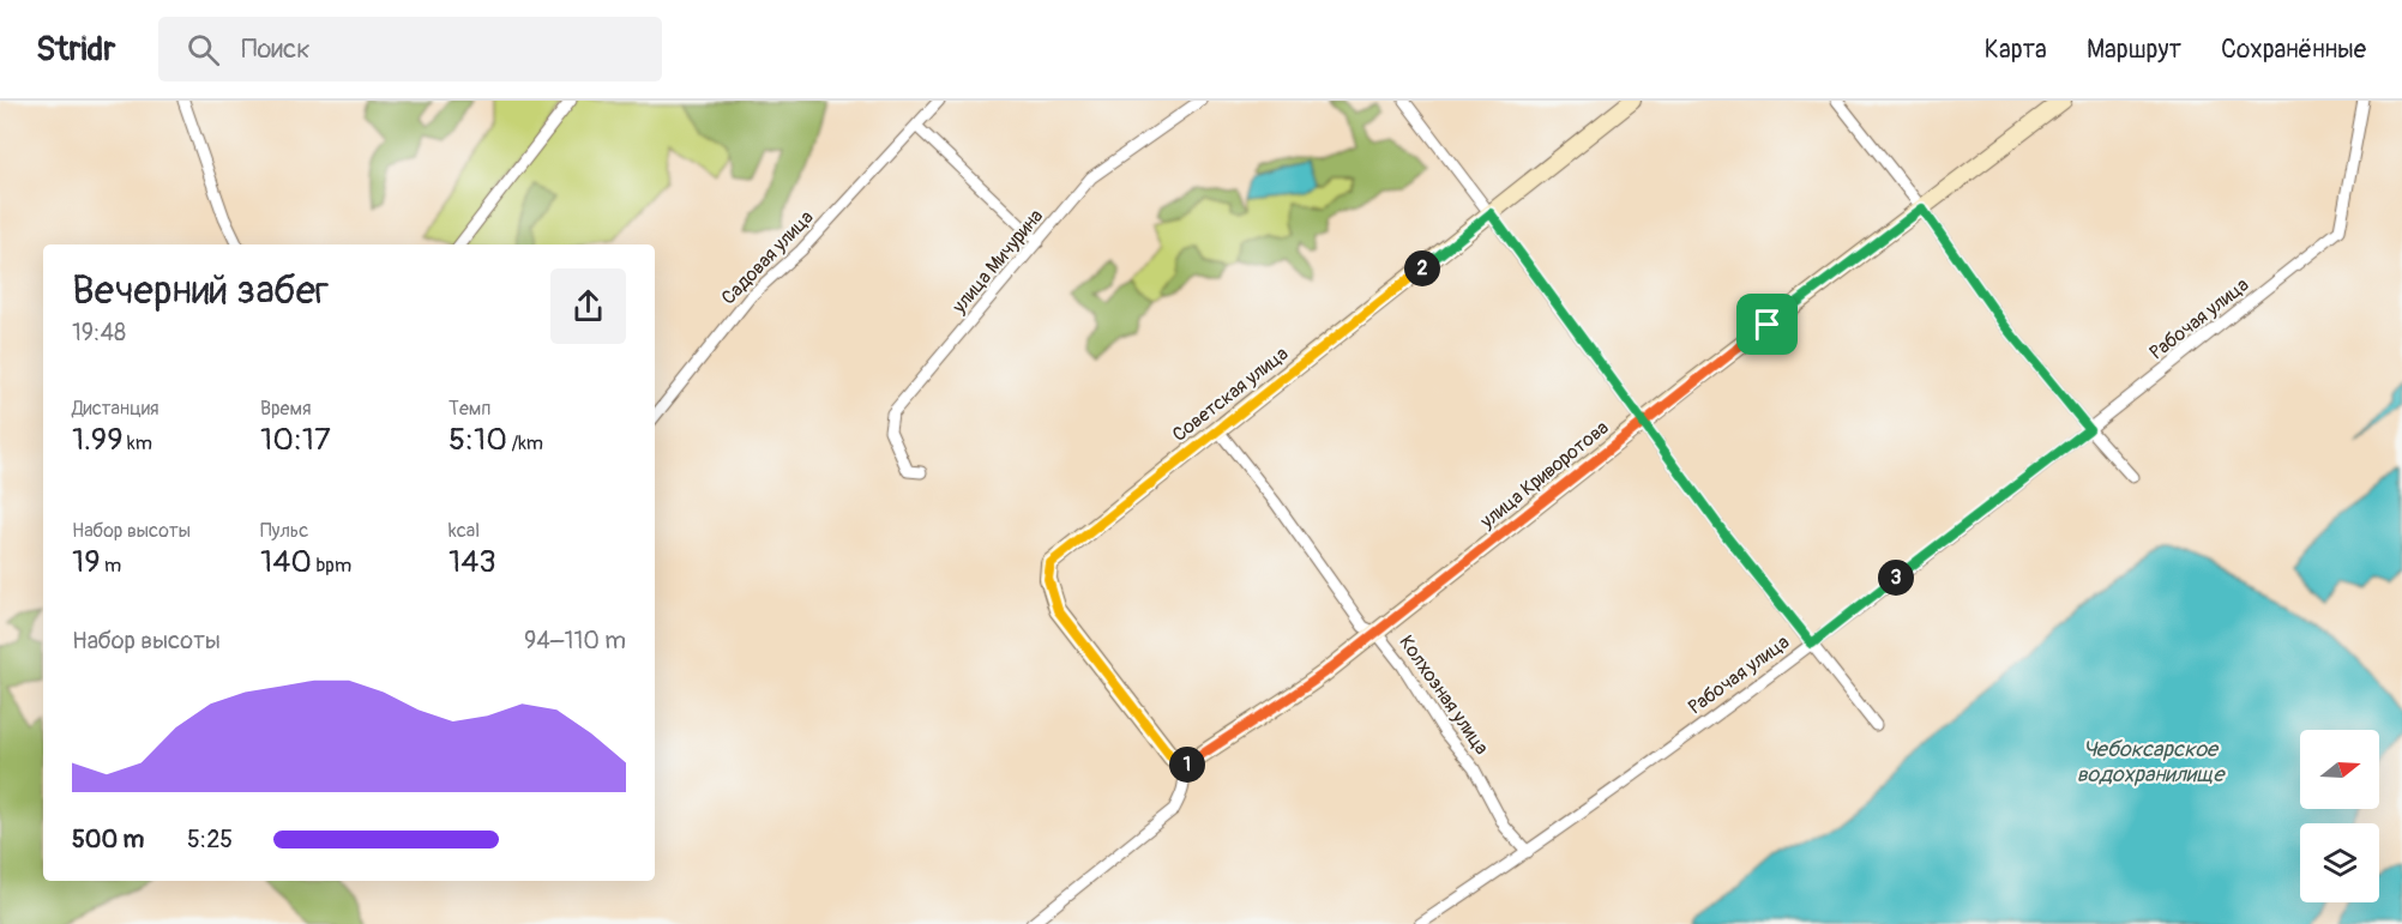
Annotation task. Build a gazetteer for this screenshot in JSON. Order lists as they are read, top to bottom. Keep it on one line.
{"streets":{"street":["Садовая улица","улица Мичурина","Рабочая улица","Советская улица","улица Криворотова","Колхозная улица"]},"crossings":[["Рабочая улица","Колхозная улица"],["Советская улица","улица Криворотова"],["Советская улица","Колхозная улица"],["улица Криворотова","Колхозная улица"]],"water":["Чебоксарское водохранилище"],"north":"right","page":{"header":"Stridr","search":"Поиск","nav":["Карта","Маршрут","Сохранённые"],"heading":["Вечерний забег","19:48"],"pins":["2","3","1"],"stats":[["Дистанция","1.99 km"],["Время","10:17"],["Темп","5:10 /km"],["Набор высоты","19 m"],["Пульс","140 bpm"],["kcal","143"]],"chart":["Набор высоты","94–110 m"],"list":[{"name":"500 m","note":"5:25"}]}}
